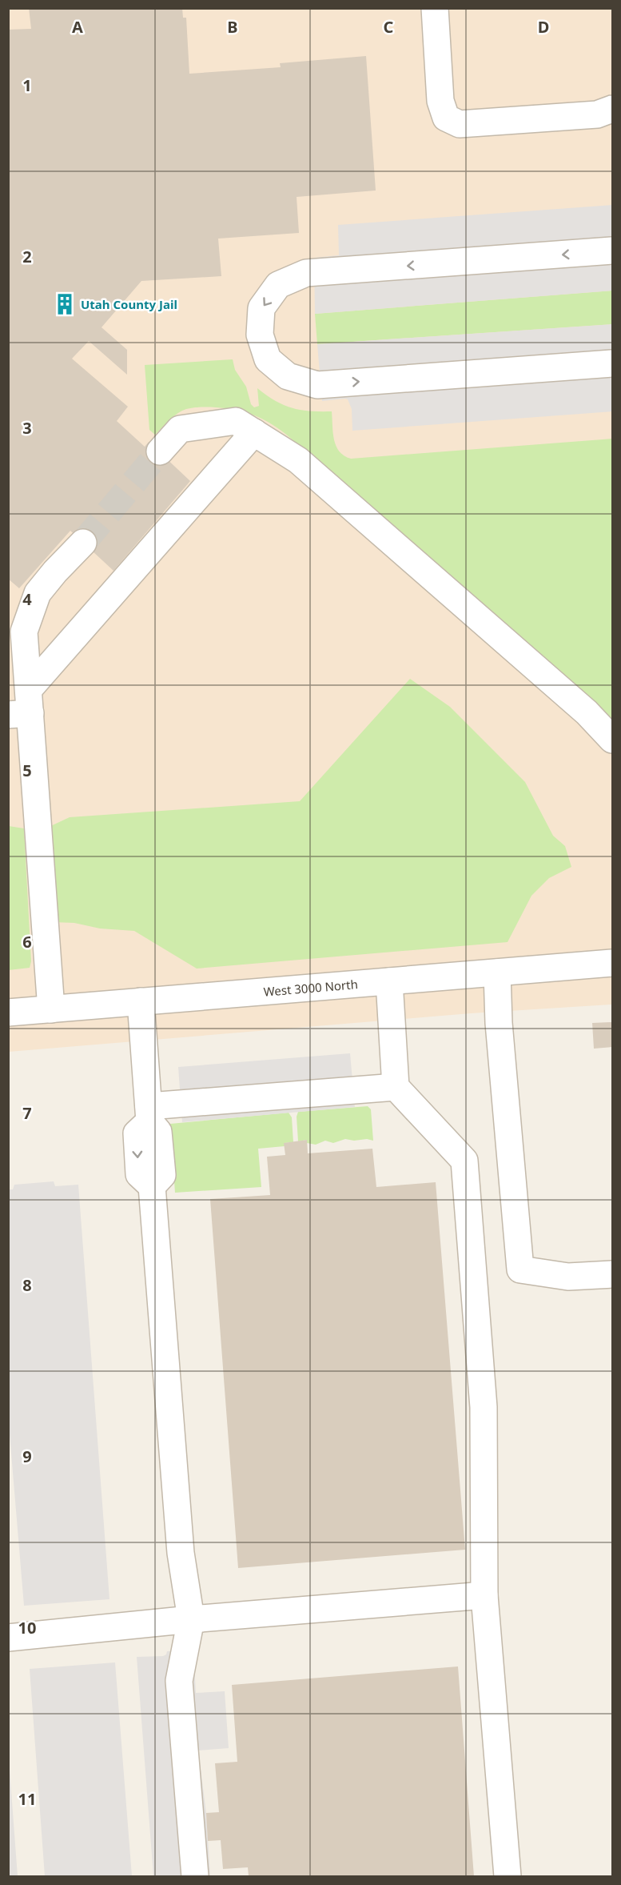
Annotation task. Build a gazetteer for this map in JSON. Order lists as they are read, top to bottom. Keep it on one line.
{"streets":{"street":["West 3000 North"]},"places":{"building":["Utah County Jail"]},"grid":{"columns":["A","B","C","D"],"rows":["1","2","3","4","5","6","7","8","9","10","11"]}}
